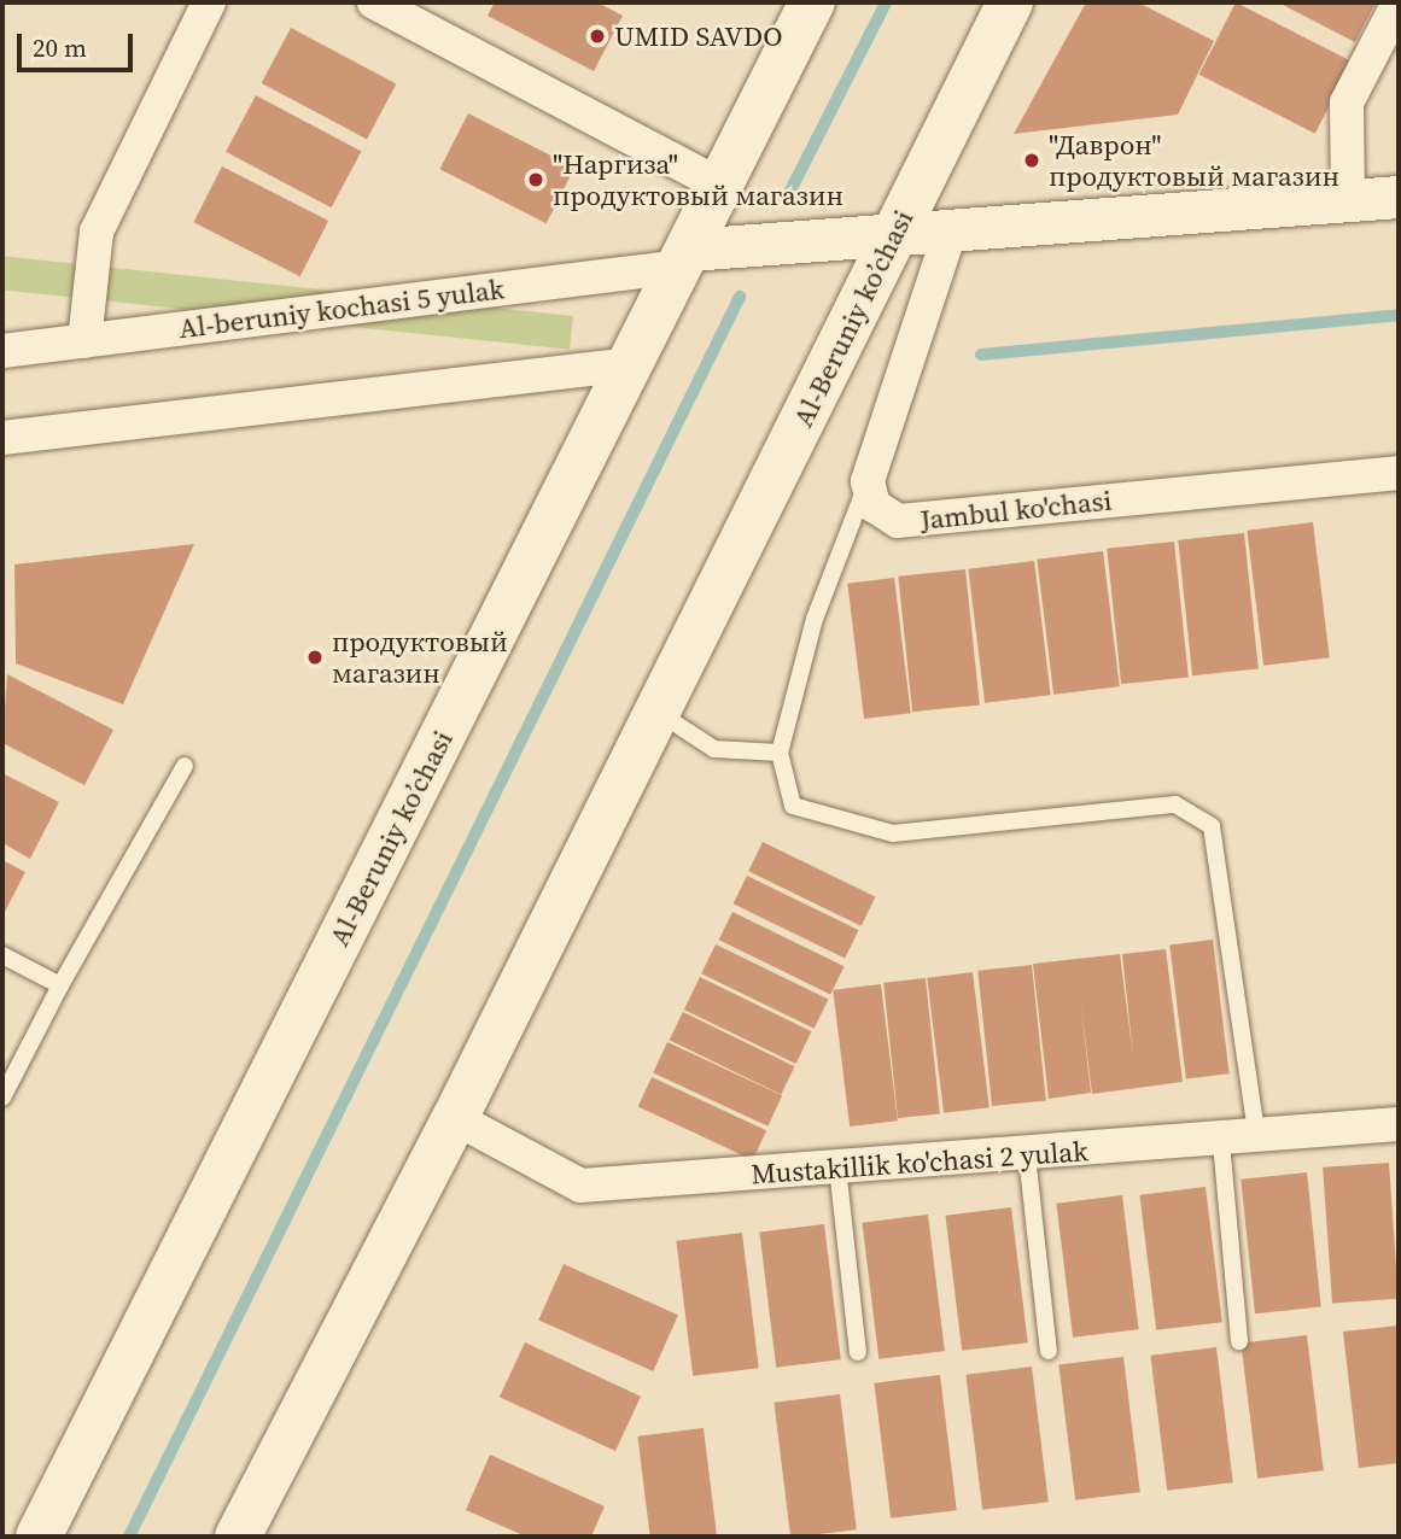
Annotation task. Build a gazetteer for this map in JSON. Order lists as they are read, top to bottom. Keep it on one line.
{"streets":{"main road":["Al-Beruniy ko’chasi"],"street":["Al-beruniy kochasi 5 yulak","Jambul ko'chasi","Mustakillik ko'chasi 2 yulak"]},"crossings":[["Al-beruniy kochasi 5 yulak","Al-Beruniy ko’chasi"],["Al-Beruniy ko’chasi","Mustakillik ko'chasi 2 yulak"]],"places":["UMID SAVDO","\"Даврон\" продуктовый магазин","\"Наргиза\" продуктовый магазин","продуктовый магазин"],"scale_bar":"20 m"}
